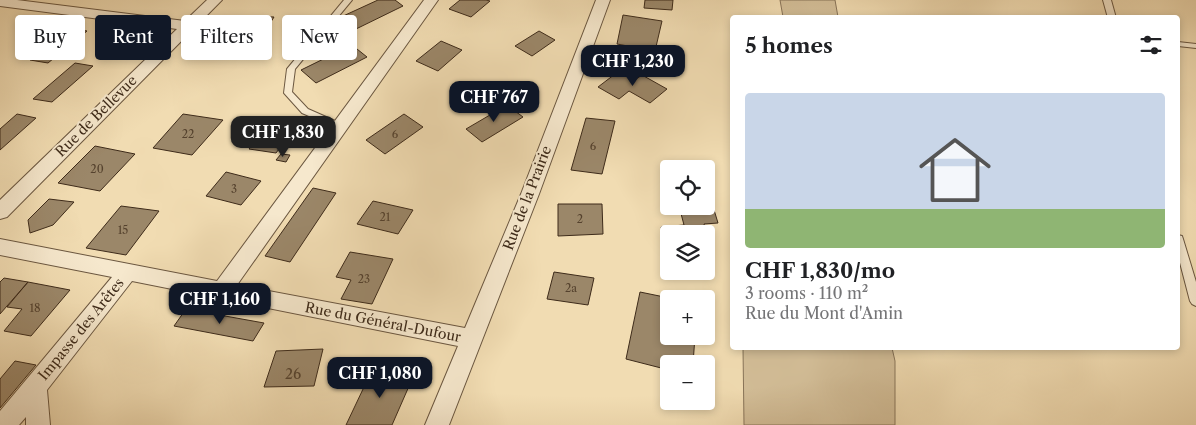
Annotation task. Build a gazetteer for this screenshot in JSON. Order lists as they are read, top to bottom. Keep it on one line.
{"streets":{"street":["Rue de Bellevue","Rue de la Prairie","Rue du Général-Dufour","Impasse des Arêtes"]},"crossings":[["Rue de la Prairie","Rue du Général-Dufour"],["Rue du Général-Dufour","Impasse des Arêtes"]],"house_numbers":["22","6","6","20","3","21","2","15","23","2a","18","26"],"page":{"chip":["Buy","Rent","Filters","New"],"heading":"5 homes","price":["CHF 1,230","CHF 767","CHF 1,830","CHF 1,160","CHF 1,080"],"list":[{"name":"CHF 1,830/mo","note":"3 rooms · 110 m² · Rue du Mont d'Amin"}],"map_buttons":["+","−"]}}
